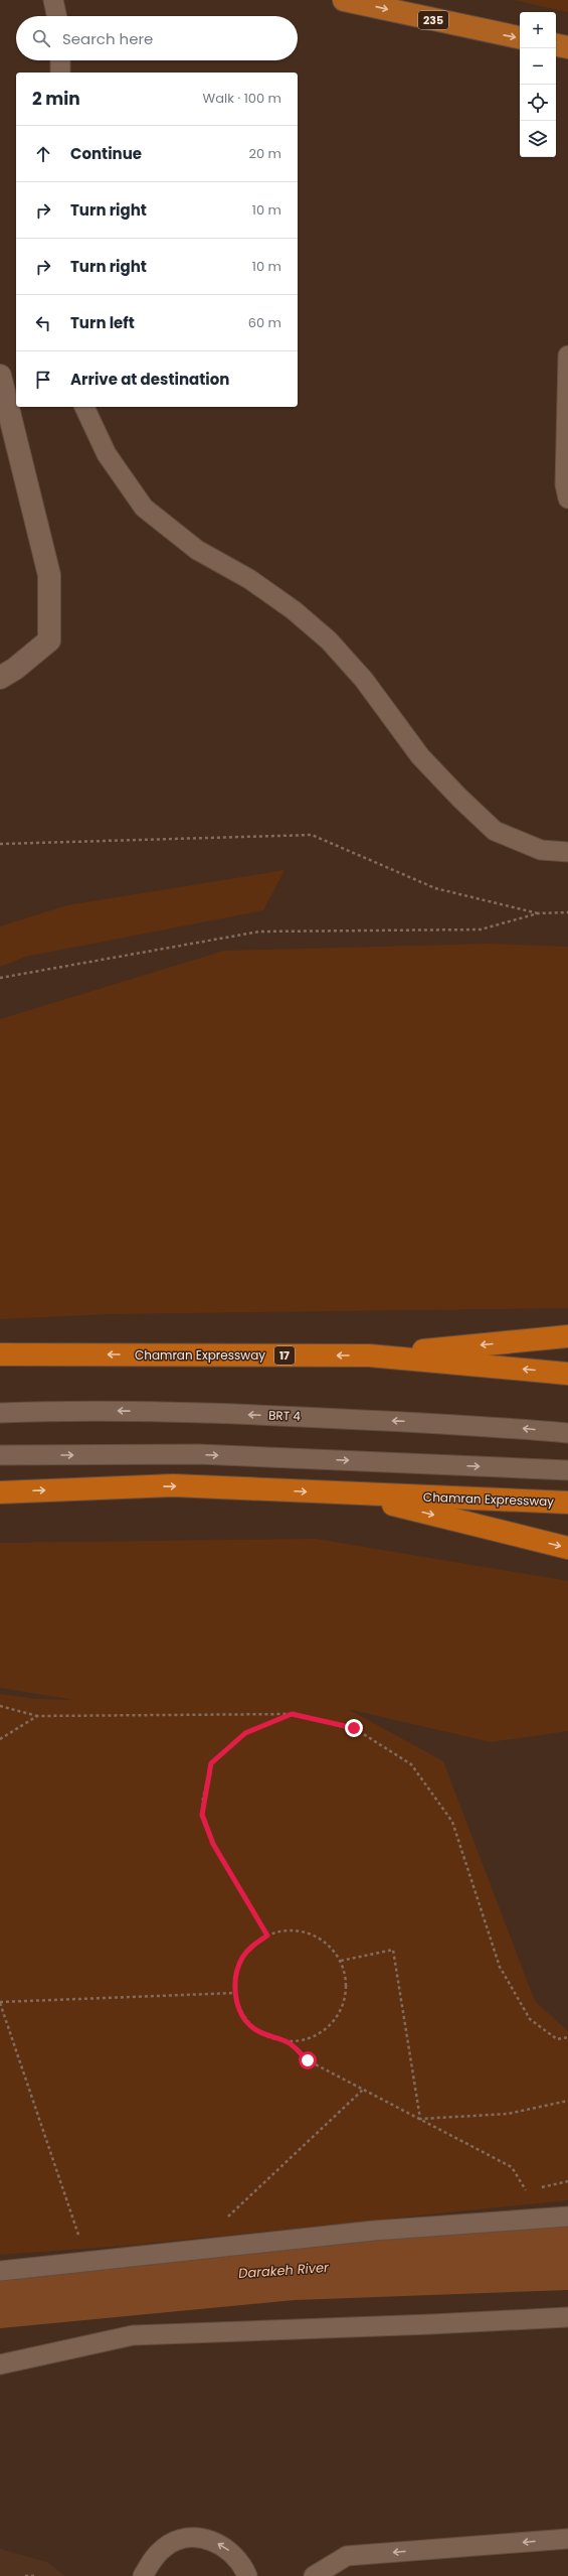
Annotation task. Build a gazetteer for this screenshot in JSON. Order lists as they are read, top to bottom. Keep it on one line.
{"streets":{"highway":["Chamran Expressway","17"],"main road":["235"],"lane":["BRT 4"]},"water":["Darakeh River"],"page":{"map_buttons":["+","−"],"search":"Search here","heading":["2 min","Walk · 100 m"],"list":[["Continue","20 m"],["Turn right","10 m"],["Turn right","10 m"],["Turn left","60 m"],"Arrive at destination"]}}
